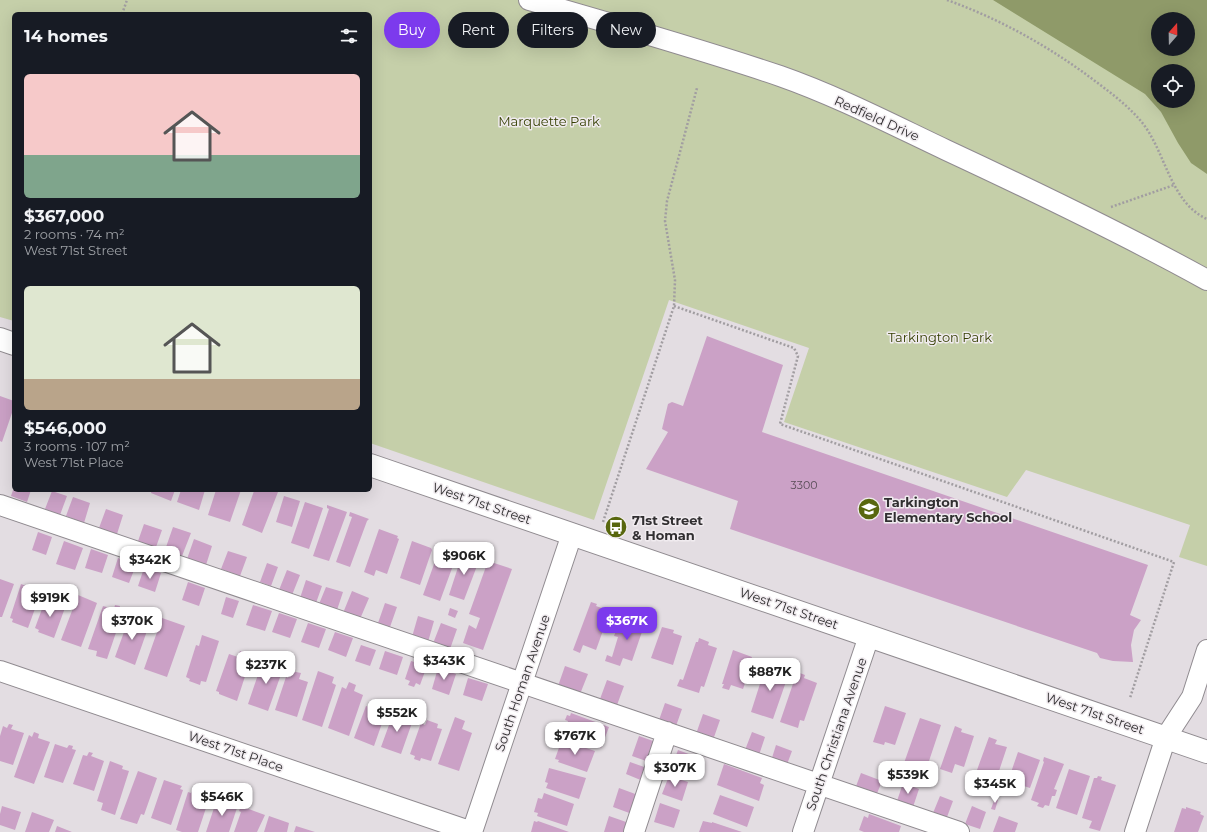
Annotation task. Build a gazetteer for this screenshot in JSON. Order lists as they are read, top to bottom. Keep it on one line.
{"streets":{"main road":["West 71st Street"],"street":["Redfield Drive","South Homan Avenue","South Christiana Avenue","West 71st Place"]},"crossings":[["West 71st Street","South Homan Avenue"],["West 71st Street","South Christiana Avenue"],["South Homan Avenue","West 71st Place"]],"parks":["Marquette Park","Tarkington Park"],"places":{"school or university":["Tarkington Elementary School"],"bus stop":["71st Street & Homan"]},"house_numbers":["3300"],"north":"top","page":{"chip":["Buy","Rent","Filters","New"],"heading":"14 homes","list":[{"name":"$367,000","note":"2 rooms · 74 m² · West 71st Street"},{"name":"$546,000","note":"3 rooms · 107 m² · West 71st Place"}],"price":["$906K","$342K","$919K","$370K","$367K","$343K","$237K","$887K","$552K","$767K","$307K","$539K","$345K","$546K"]}}
